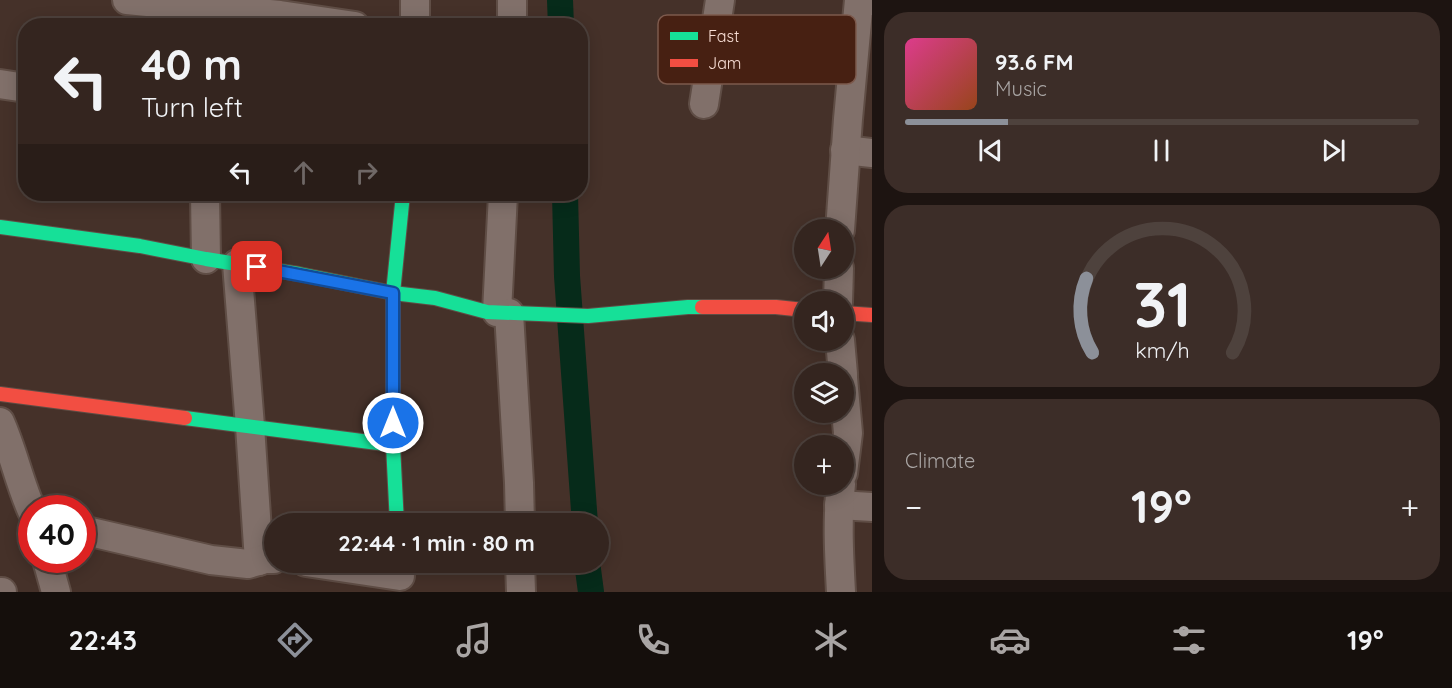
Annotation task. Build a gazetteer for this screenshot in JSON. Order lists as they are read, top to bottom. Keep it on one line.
{"legend":["Fast","Jam"],"north":"top","page":{"turn":["40 m","Turn left"],"song":["93.6 FM","Music"],"map_buttons":"+","tile":"Climate","heat":["−","19°","+"],"limit":"40","trip":"22:44 · 1 min · 80 m","tabs":["22:43","19°"],"gauge":["31","km/h"]}}
